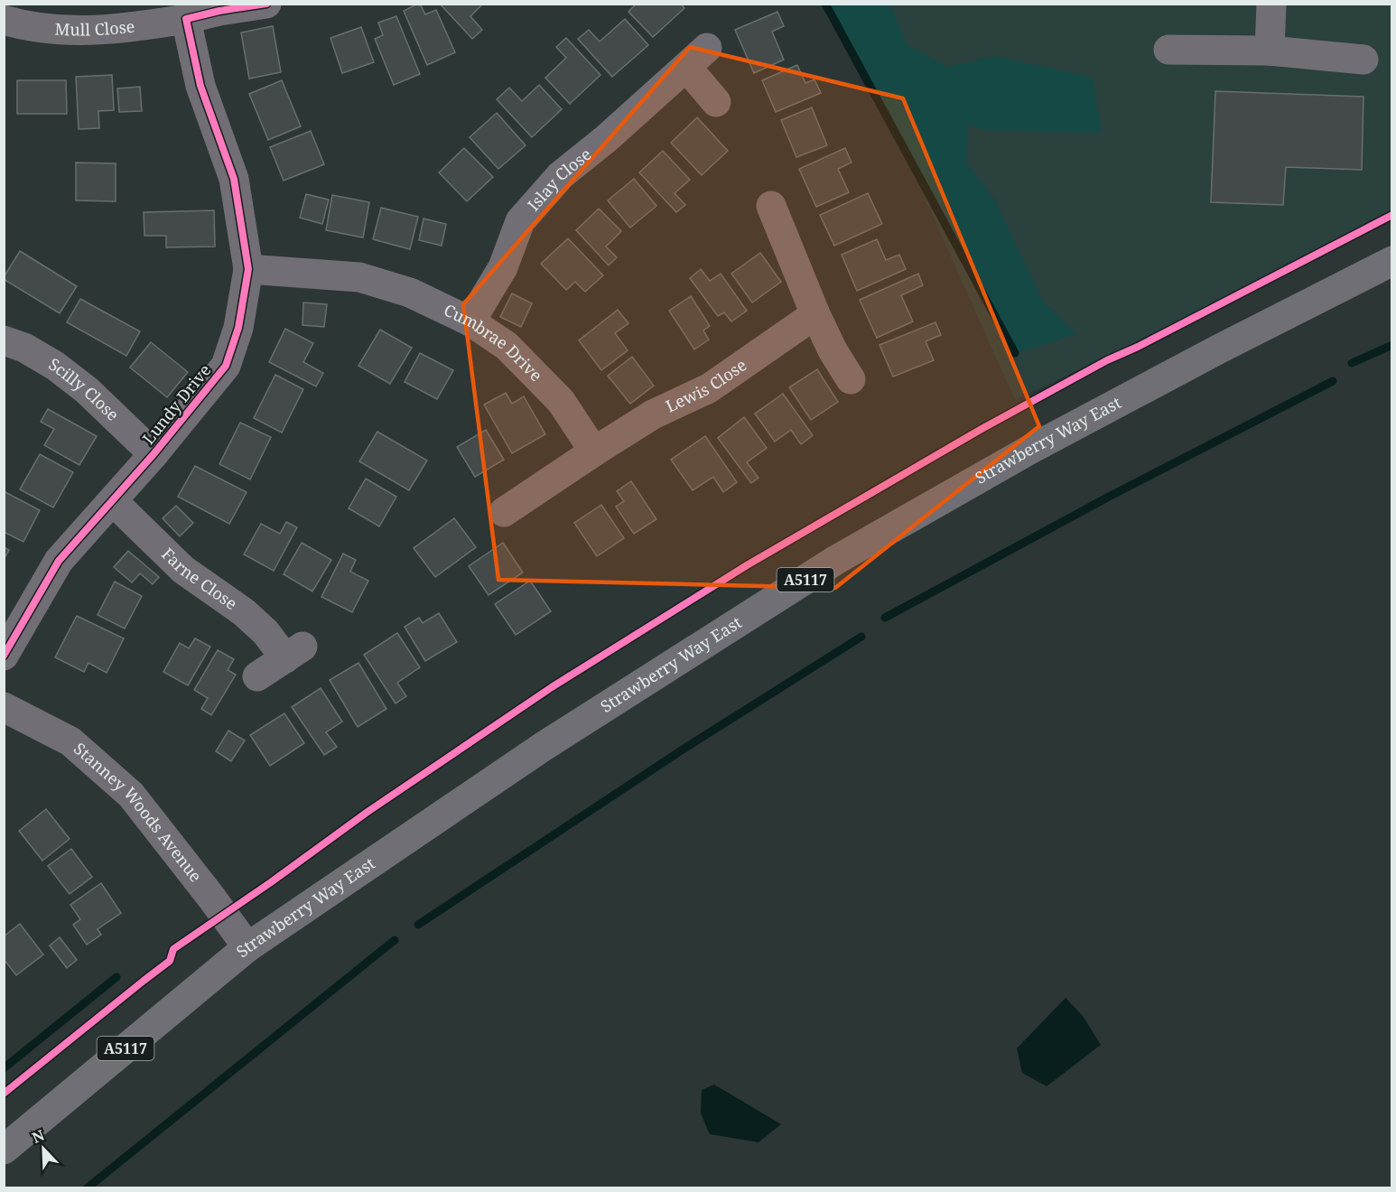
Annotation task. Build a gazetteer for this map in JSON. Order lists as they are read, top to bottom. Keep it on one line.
{"streets":{"main road":["Strawberry Way East","A5117"],"street":["Mull Close","Islay Close","Cumbrae Drive","Lewis Close","Scilly Close","Lundy Drive","Farne Close","Stanney Woods Avenue"]},"crossings":[["Mull Close","Lundy Drive"],["Islay Close","Cumbrae Drive"],["Cumbrae Drive","Lewis Close"],["Cumbrae Drive","Lundy Drive"],["Scilly Close","Lundy Drive"],["Lundy Drive","Farne Close"],["Strawberry Way East","Stanney Woods Avenue"]],"north":"top left"}
